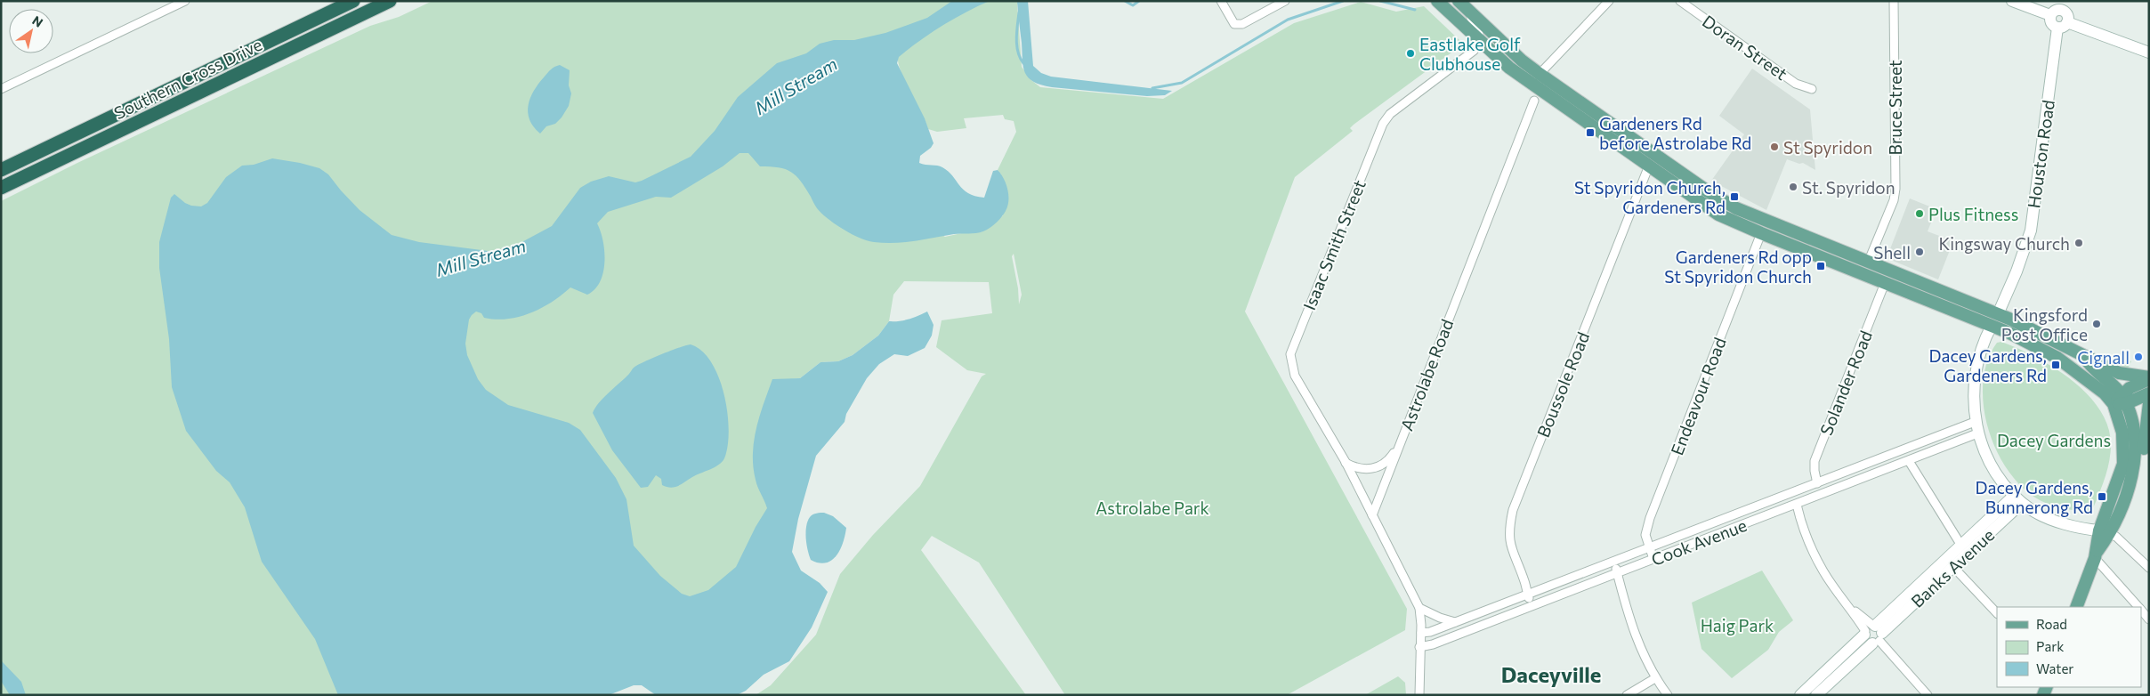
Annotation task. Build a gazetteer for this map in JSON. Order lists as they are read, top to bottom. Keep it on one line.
{"streets":{"highway":["Southern Cross Drive"],"street":["Doran Street","Bruce Street","Houston Road","Isaac Smith Street","Astrolabe Road","Solander Road","Boussole Road","Endeavour Road","Cook Avenue","Banks Avenue"]},"crossings":[["Isaac Smith Street","Astrolabe Road"],["Solander Road","Cook Avenue"],["Boussole Road","Cook Avenue"],["Endeavour Road","Cook Avenue"]],"districts":["Daceyville"],"water":["Mill Stream"],"parks":["Dacey Gardens","Astrolabe Park","Haig Park"],"places":{"other":["Eastlake Golf Clubhouse","St Spyridon","St. Spyridon","Plus Fitness","Kingsway Church","Shell","Kingsford Post Office","Cignall"],"transit":["Gardeners Rd before Astrolabe Rd","St Spyridon Church, Gardeners Rd","Gardeners Rd opp St Spyridon Church","Dacey Gardens, Gardeners Rd","Dacey Gardens, Bunnerong Rd"]},"legend":["Road","Park","Water"],"north":"top right"}
